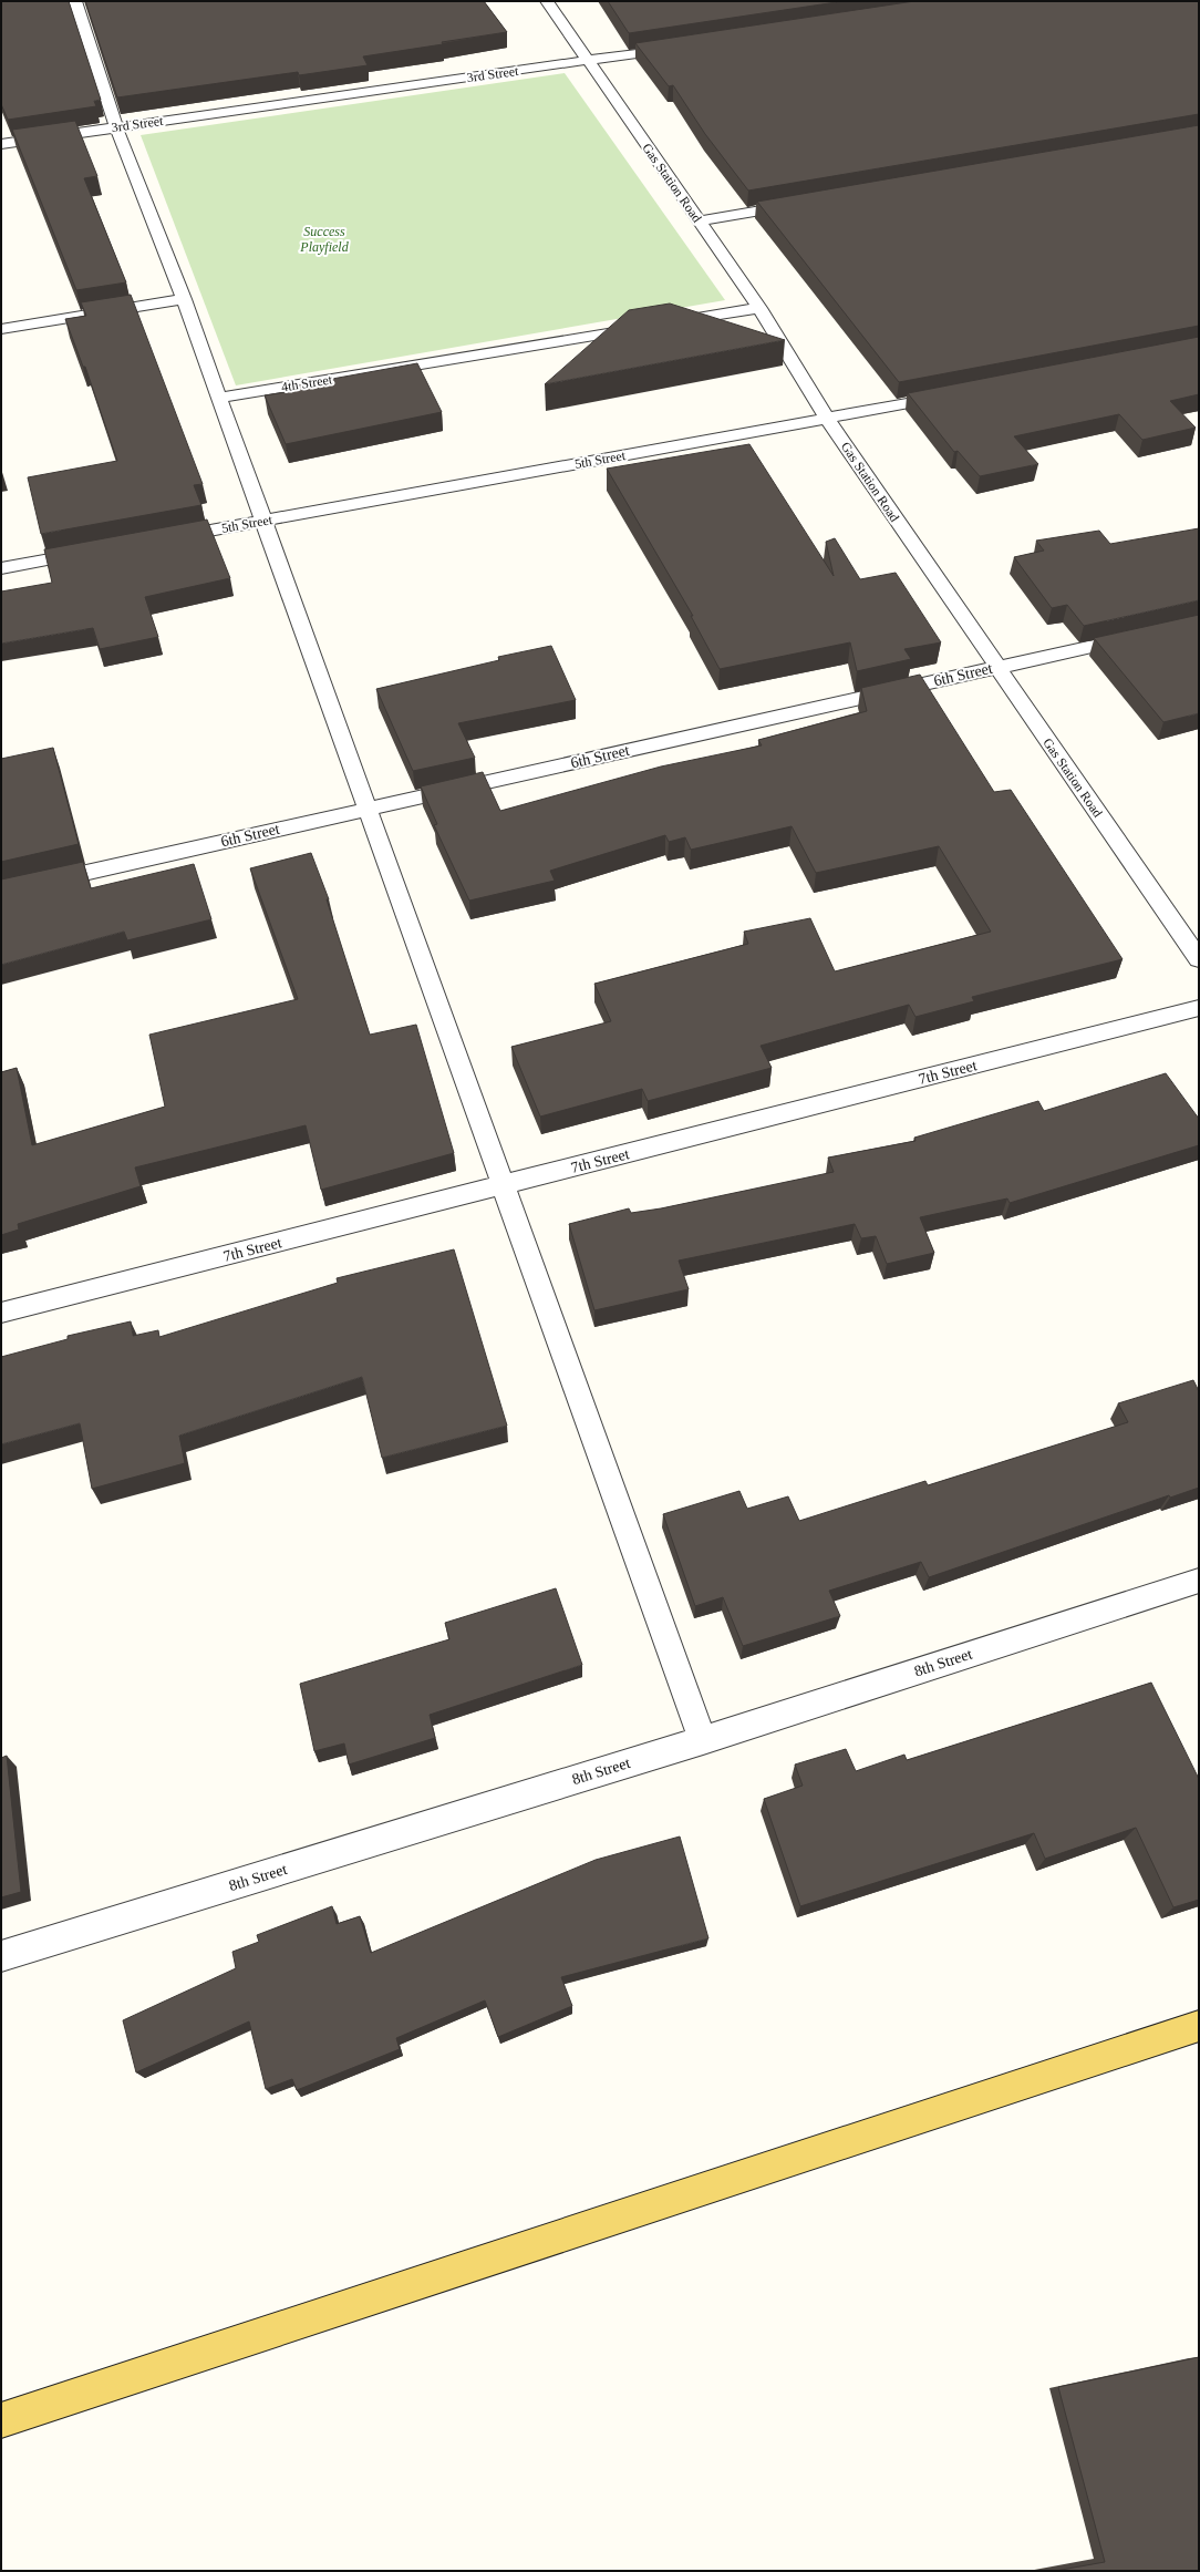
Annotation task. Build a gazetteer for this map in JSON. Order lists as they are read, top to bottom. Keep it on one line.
{"streets":{"street":["3rd Street","Gas Station Road","4th Street","5th Street","6th Street","7th Street","8th Street"]},"crossings":[["3rd Street","Gas Station Road"],["Gas Station Road","5th Street"],["Gas Station Road","6th Street"]],"parks":["Success Playfield"]}
